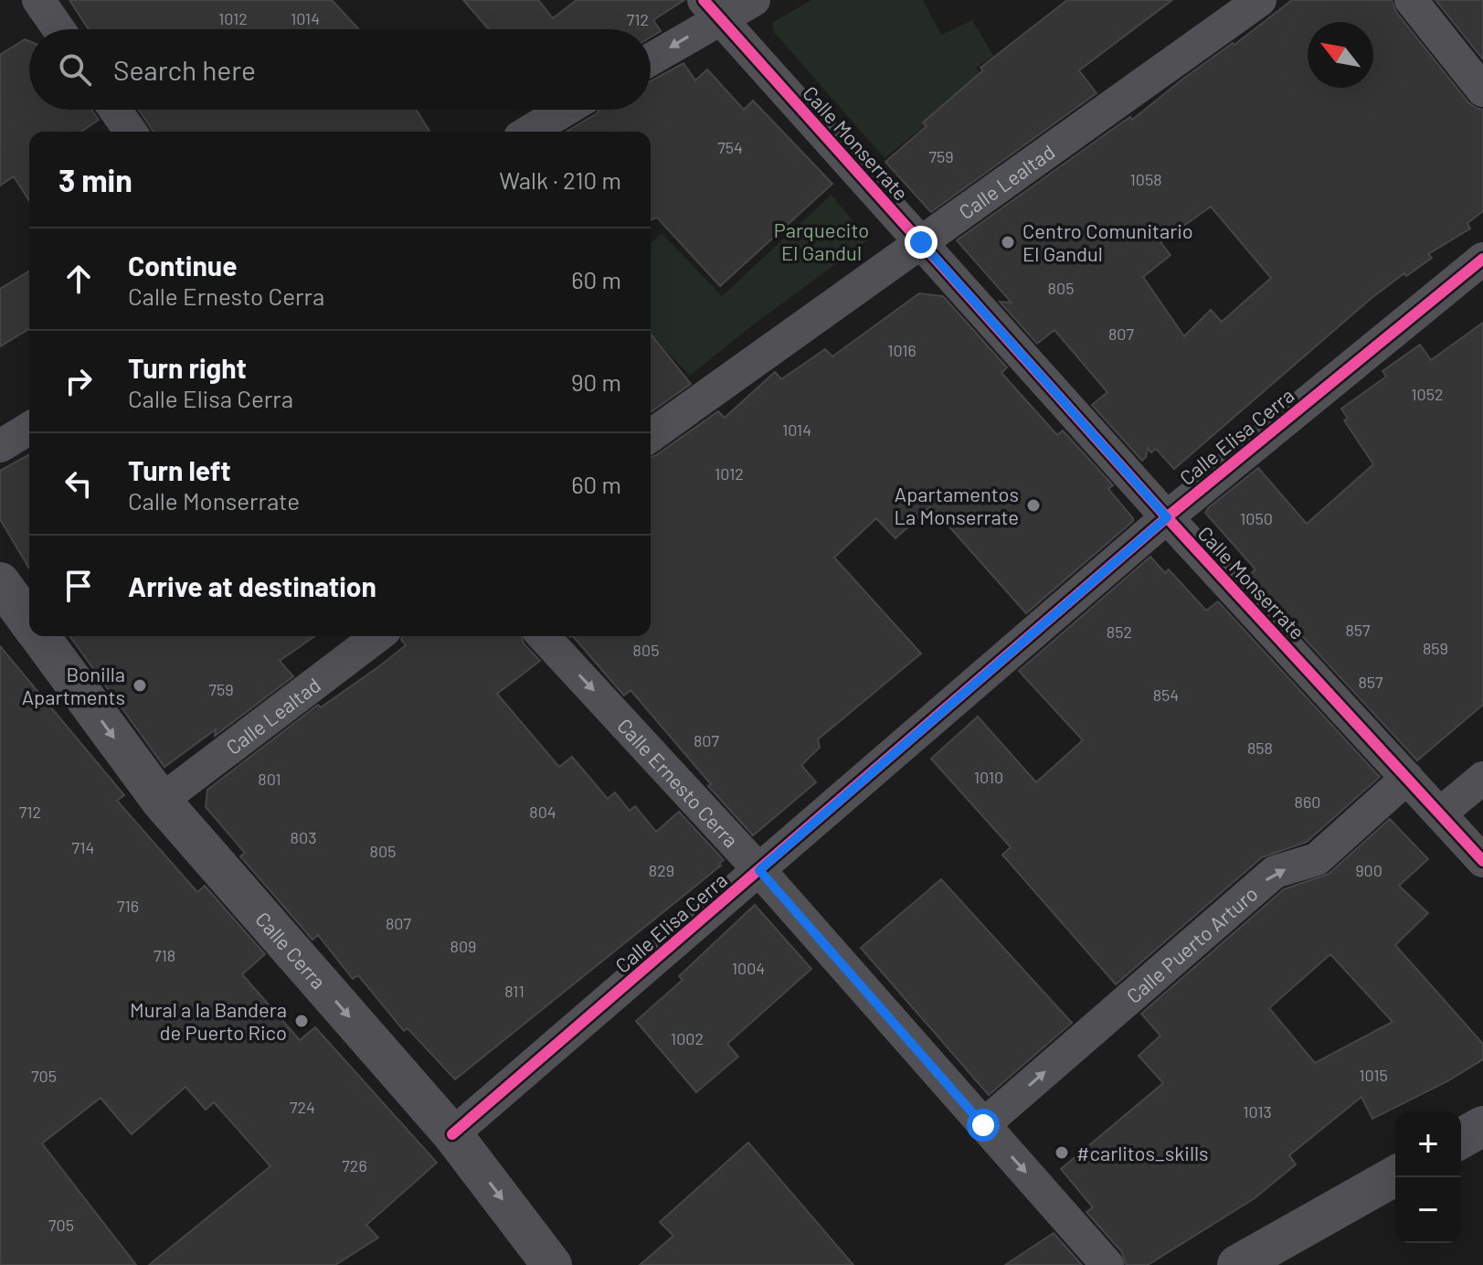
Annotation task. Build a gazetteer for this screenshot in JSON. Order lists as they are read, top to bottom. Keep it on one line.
{"streets":{"street":["Calle Monserrate","Calle Lealtad","Calle Elisa Cerra","Calle Ernesto Cerra","Calle Puerto Arturo","Calle Cerra"]},"crossings":[["Calle Monserrate","Calle Lealtad"],["Calle Monserrate","Calle Elisa Cerra"],["Calle Monserrate","Calle Puerto Arturo"],["Calle Lealtad","Calle Cerra"],["Calle Elisa Cerra","Calle Ernesto Cerra"],["Calle Elisa Cerra","Calle Cerra"],["Calle Ernesto Cerra","Calle Puerto Arturo"]],"one_way":["Calle Ernesto Cerra","Calle Puerto Arturo","Calle Cerra"],"parks":["Parquecito El Gandul"],"places":["Centro Comunitario El Gandul","Apartamentos La Monserrate","Bonilla Apartments","Mural a la Bandera de Puerto Rico","#carlitos_skills"],"house_numbers":["1012","1014","712","754","759","1058","805","807","1016","1052","1014","1012","1050","857","852","859","805","857","759","854","807","858","1010","801","860","712","804","803","714","805","829","900","716","807","809","718","1004","811","1002","1015","705","724","1013","726","705"],"north":"top left","page":{"search":"Search here","heading":["3 min","Walk · 210 m"],"list":[["Continue","Calle Ernesto Cerra","60 m"],["Turn right","Calle Elisa Cerra","90 m"],["Turn left","Calle Monserrate","60 m"],"Arrive at destination"],"map_buttons":["+","−"]}}
